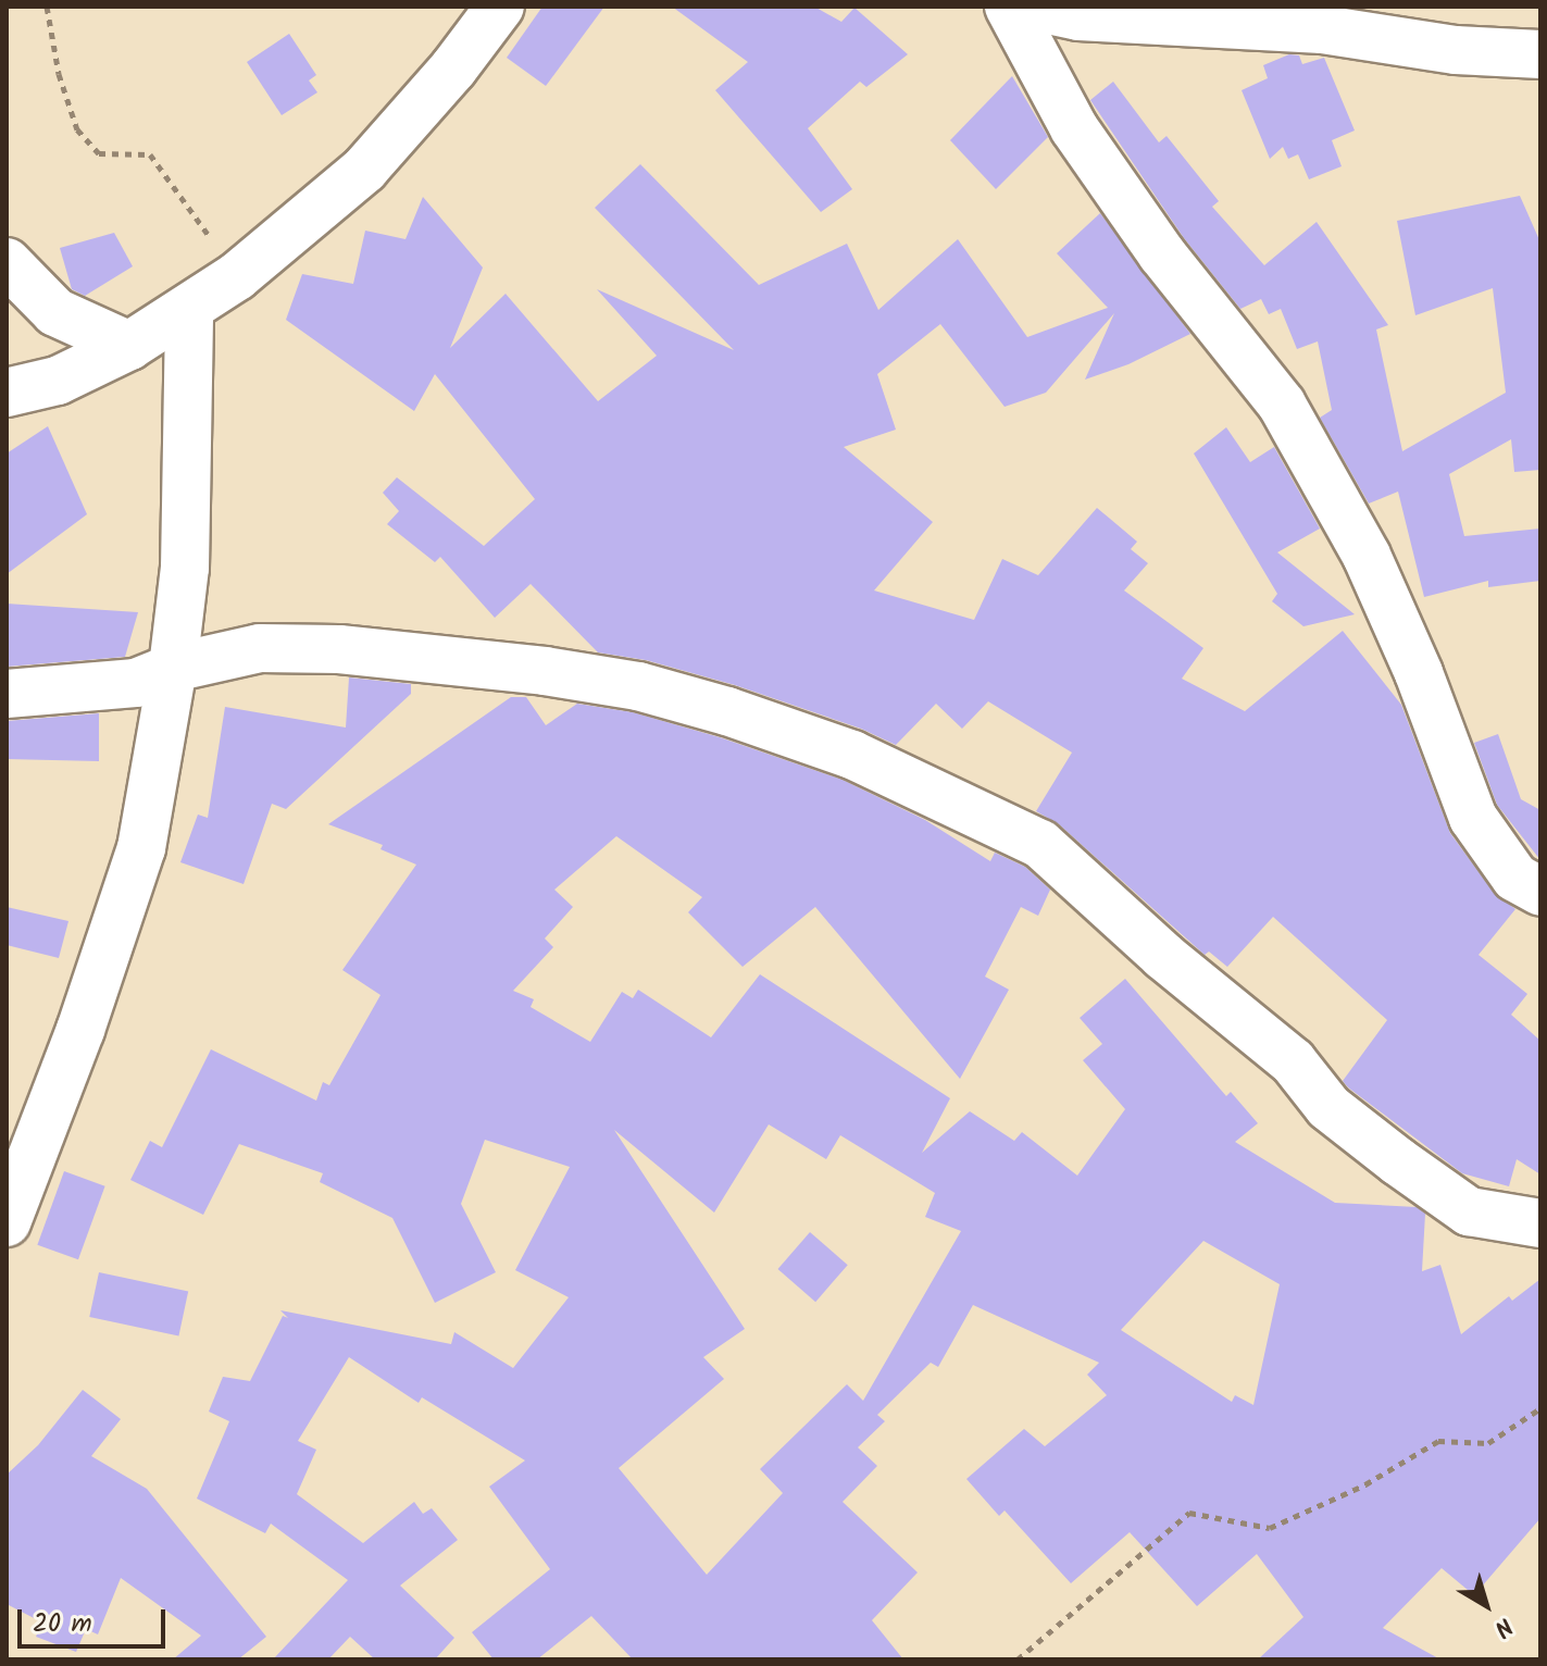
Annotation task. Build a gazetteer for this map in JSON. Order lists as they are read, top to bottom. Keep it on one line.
{"scale_bar":"20 m","north":"bottom right"}
